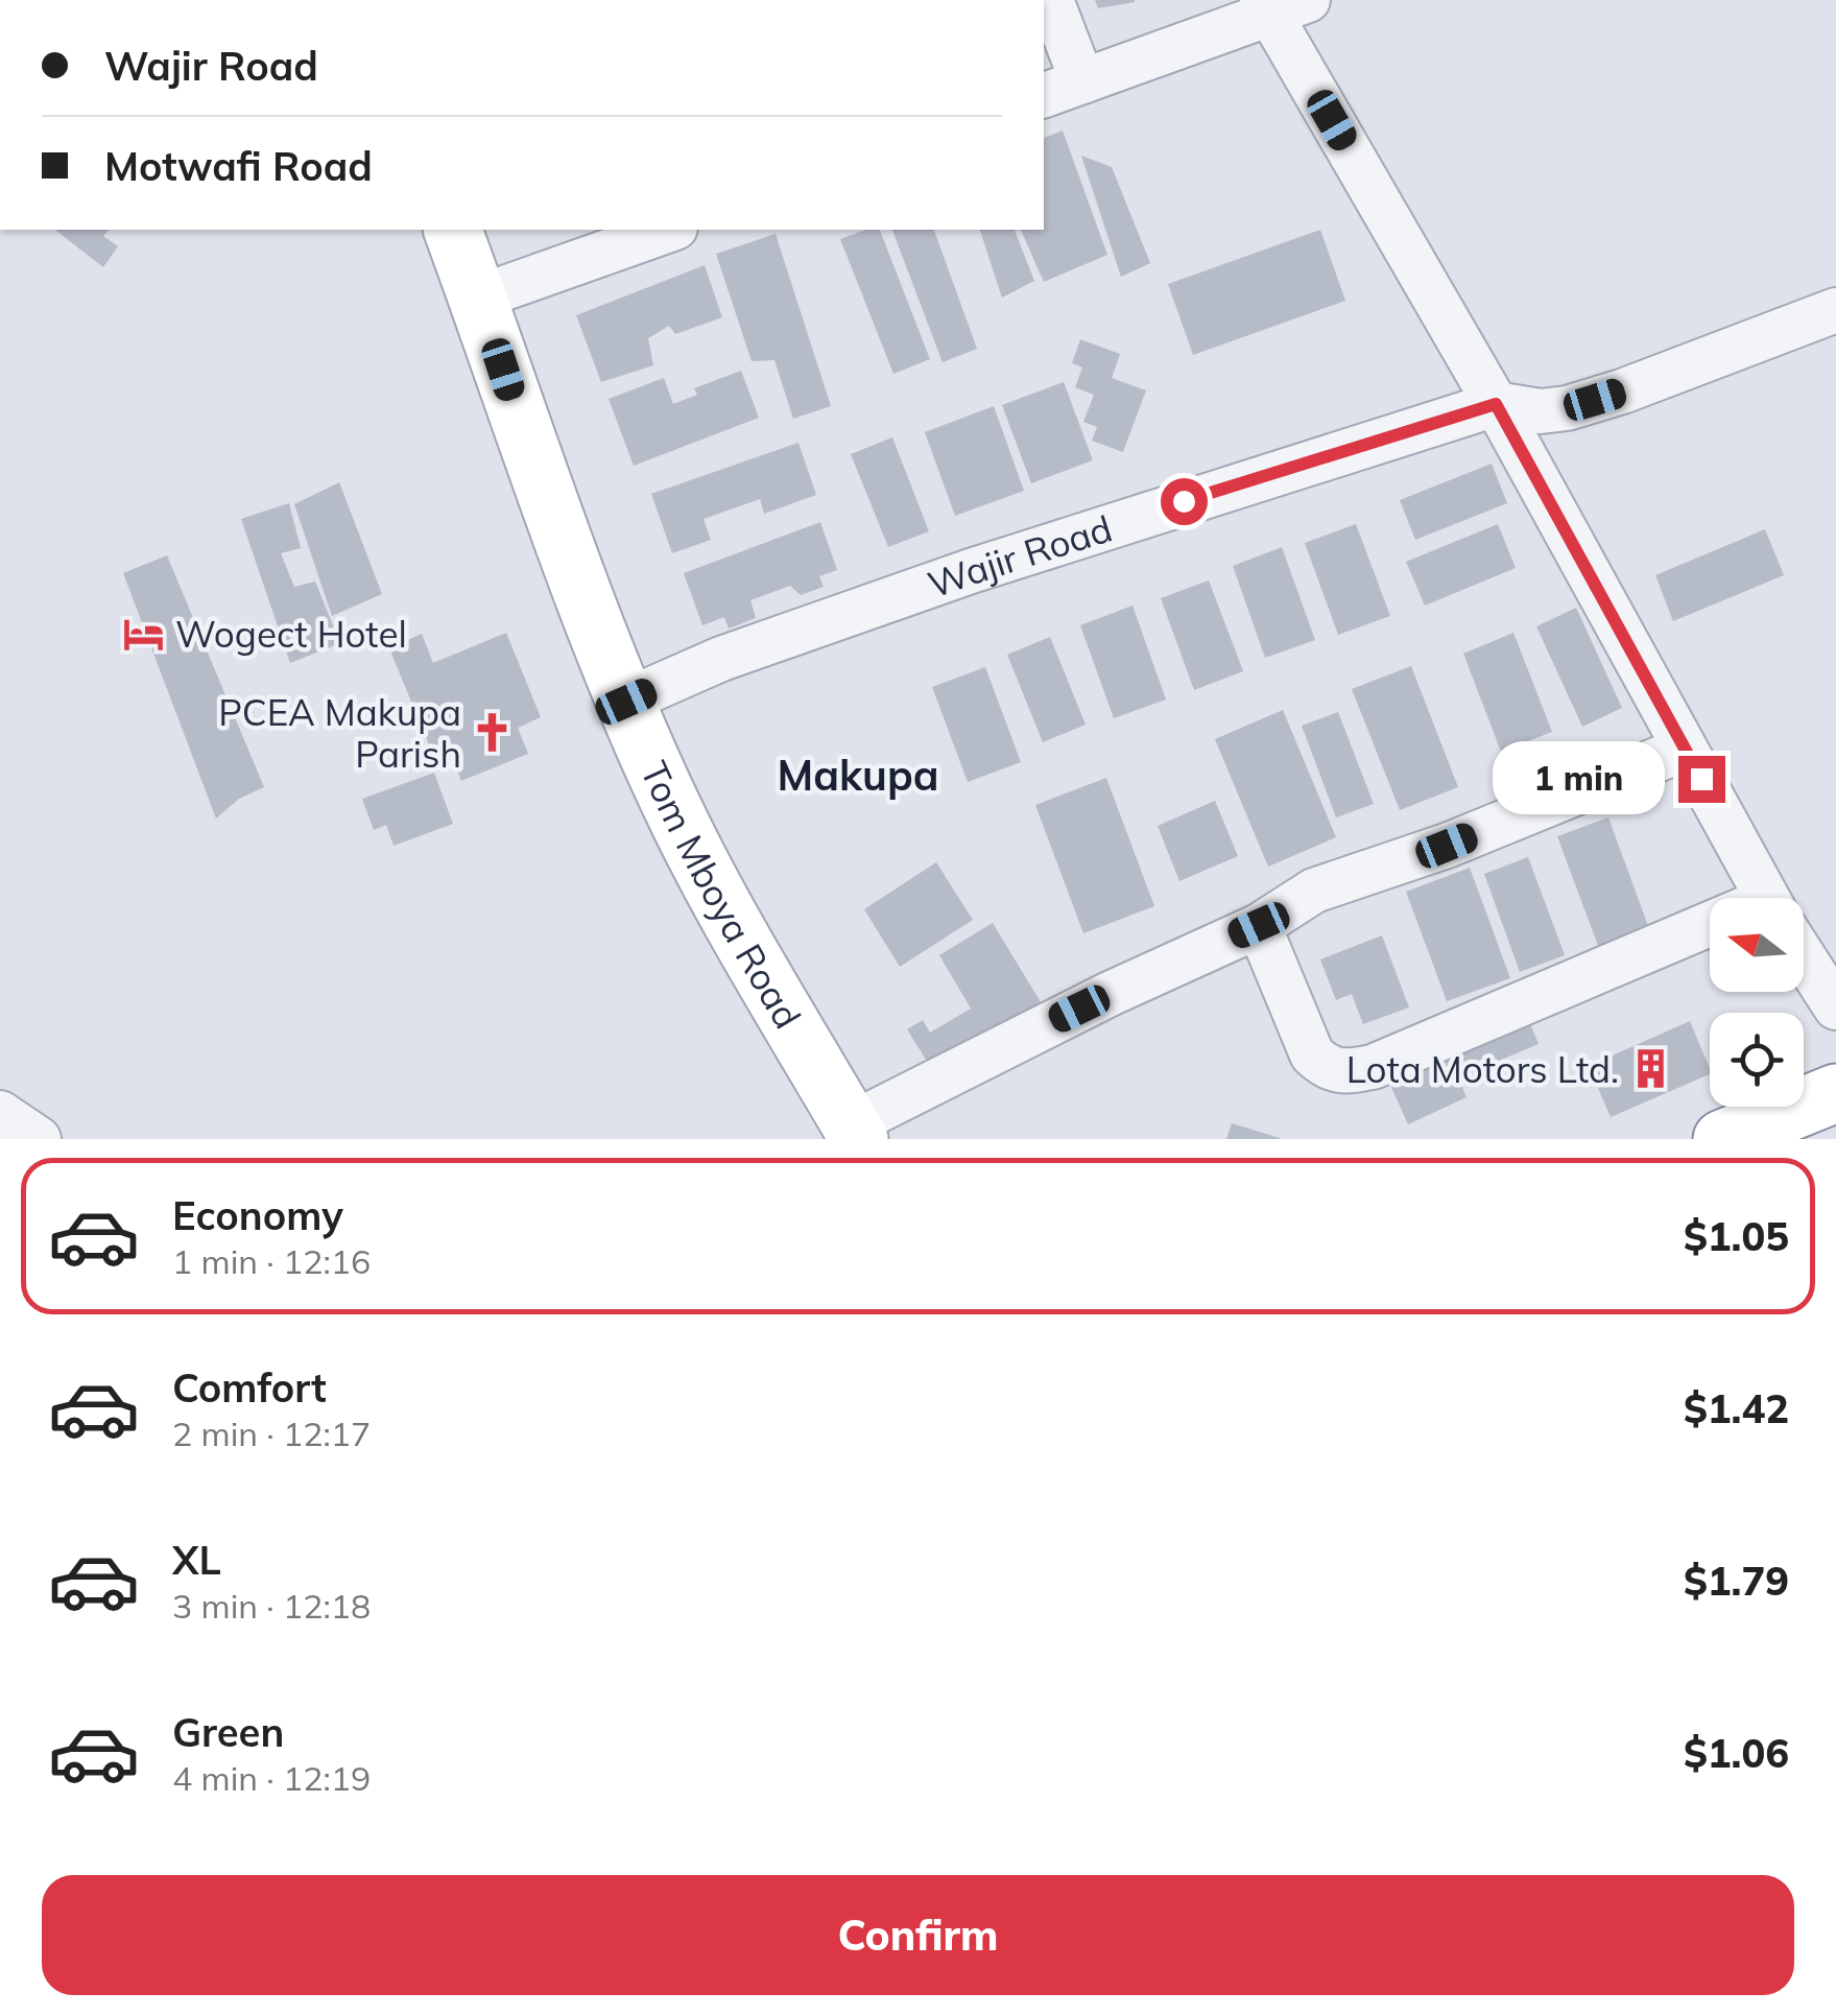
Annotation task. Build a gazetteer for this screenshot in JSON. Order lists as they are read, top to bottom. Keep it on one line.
{"streets":{"main road":["Tom Mboya Road"],"street":["Wajir Road"]},"crossings":[["Wajir Road","Tom Mboya Road"]],"districts":["Makupa"],"places":{"hotel":["Wogect Hotel"],"church":["PCEA Makupa Parish"],"building":["Lota Motors Ltd."]},"north":"left","page":{"banner":["Wajir Road","Motwafi Road"],"bubble":"1 min","list":[{"name":"Economy","note":"1 min · 12:16","value":"$1.05"},{"name":"Comfort","note":"2 min · 12:17","value":"$1.42"},{"name":"XL","note":"3 min · 12:18","value":"$1.79"},{"name":"Green","note":"4 min · 12:19","value":"$1.06"}],"buttons":"Confirm"}}
